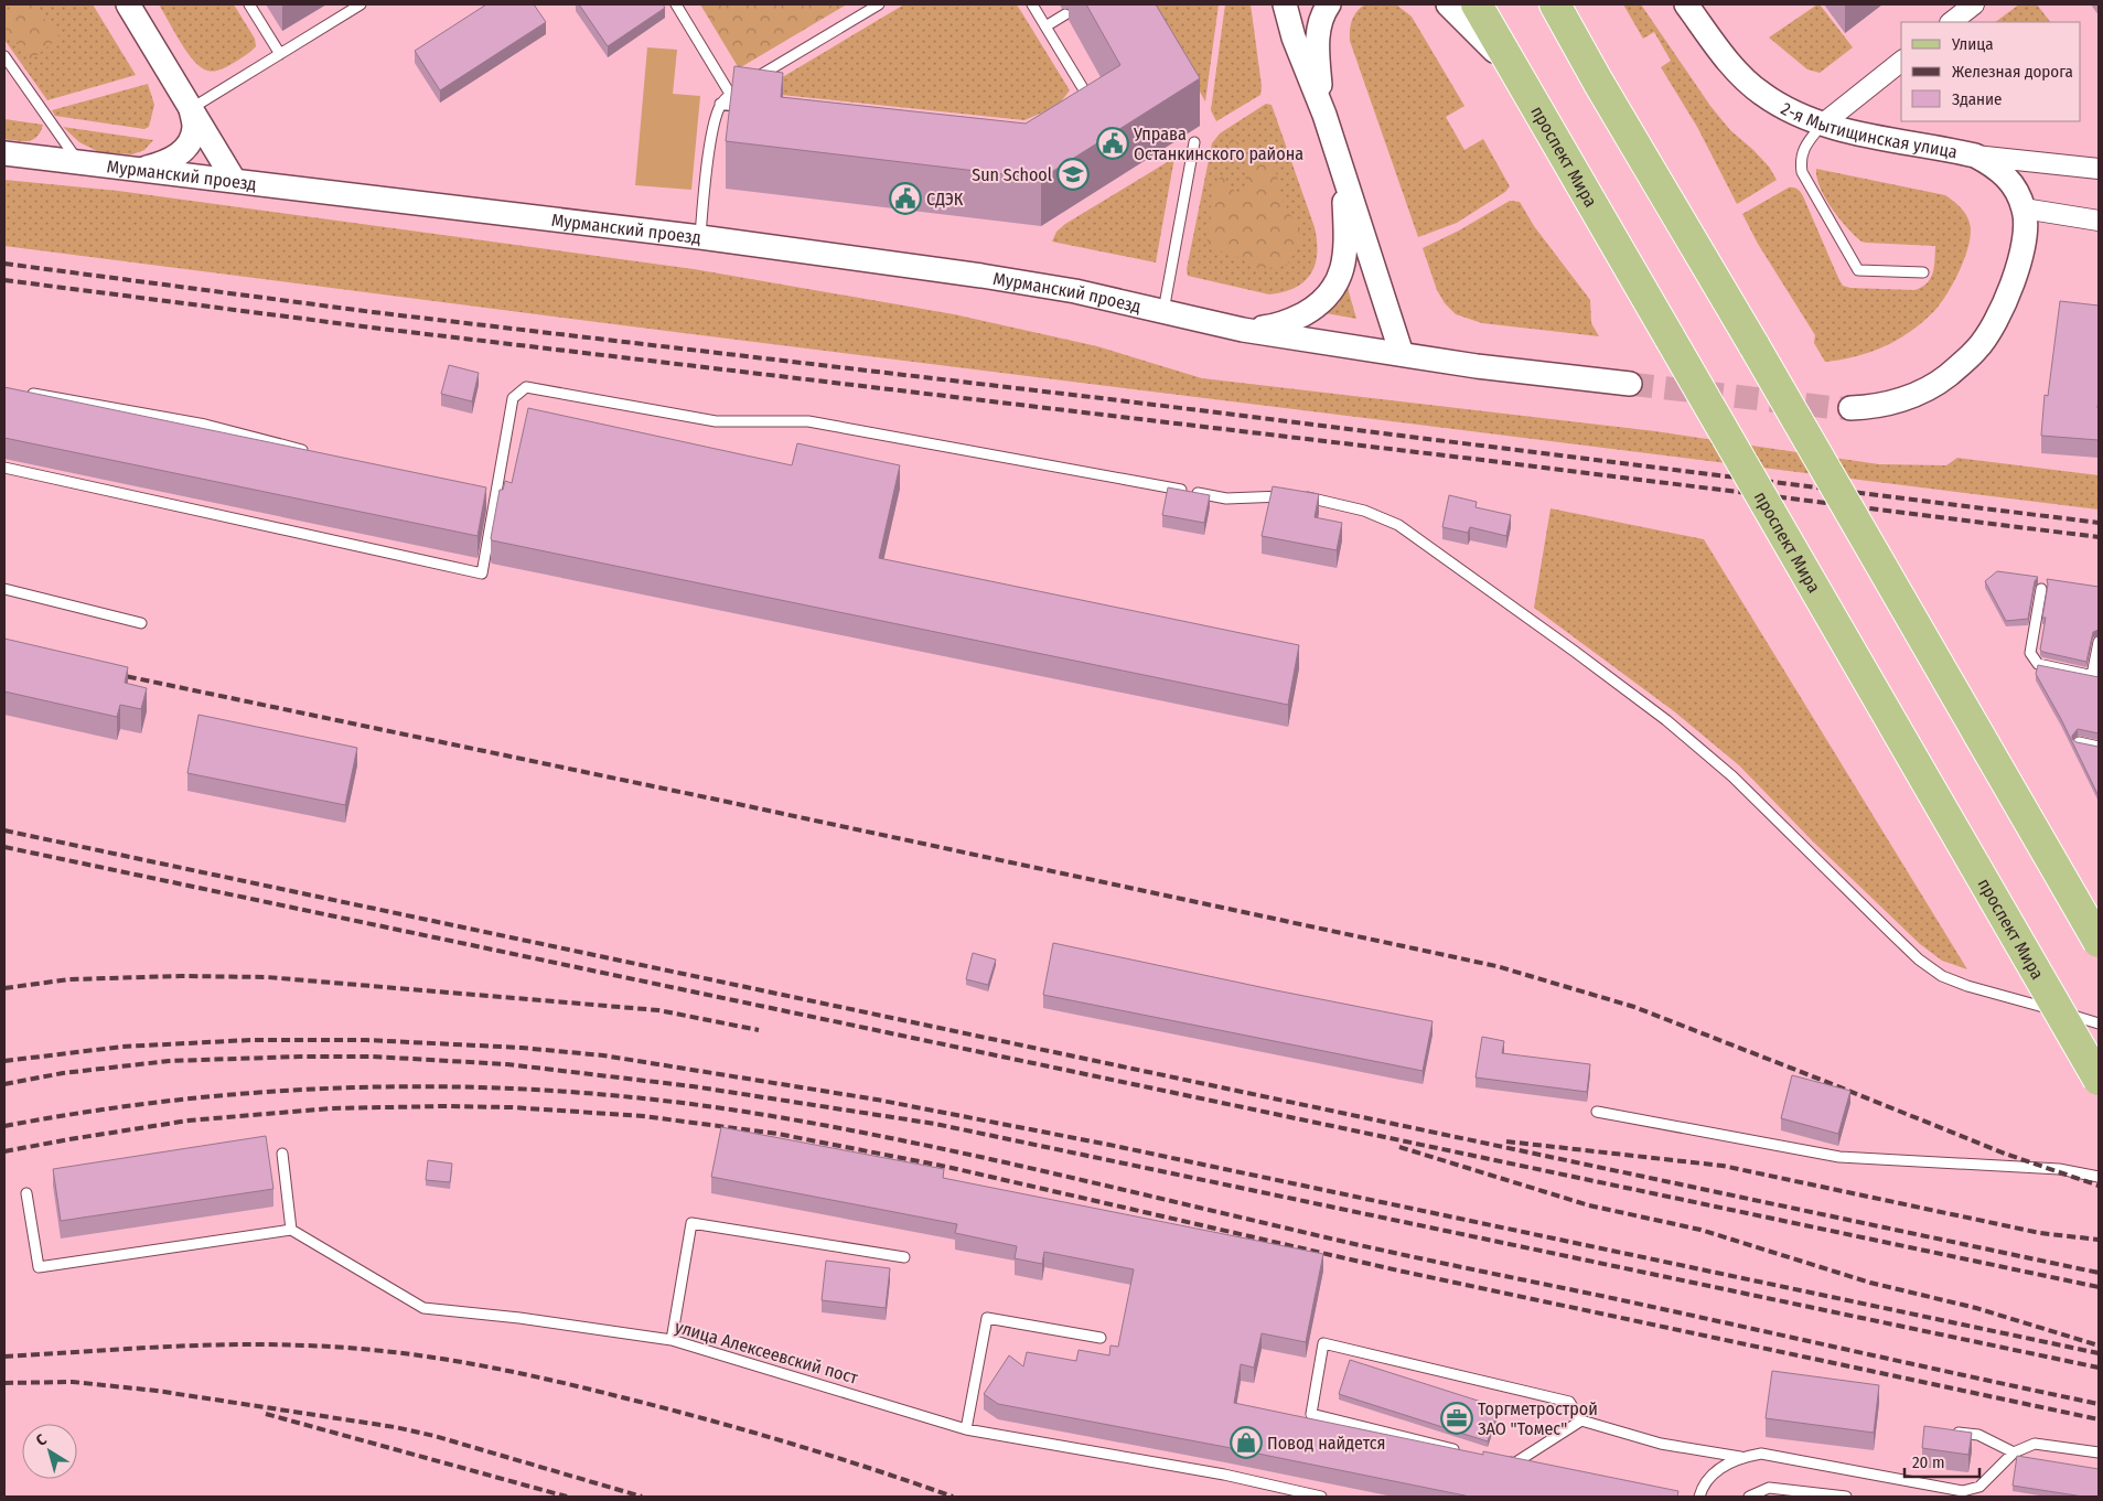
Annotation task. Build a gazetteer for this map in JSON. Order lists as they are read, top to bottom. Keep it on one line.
{"streets":{"main road":["проспект Мира"],"street":["2-я Мытищинская улица","Мурманский проезд"],"lane":["улица Алексеевский пост"]},"places":{"public building":["Управа Останкинского района","СДЭК"],"school or university":["Sun School"],"office":["Торгметрострой ЗАО \"Томес\""],"shop":["Повод найдется"]},"legend":["Улица","Железная дорога","Здание"],"scale_bar":"20 m","north":"top left"}
